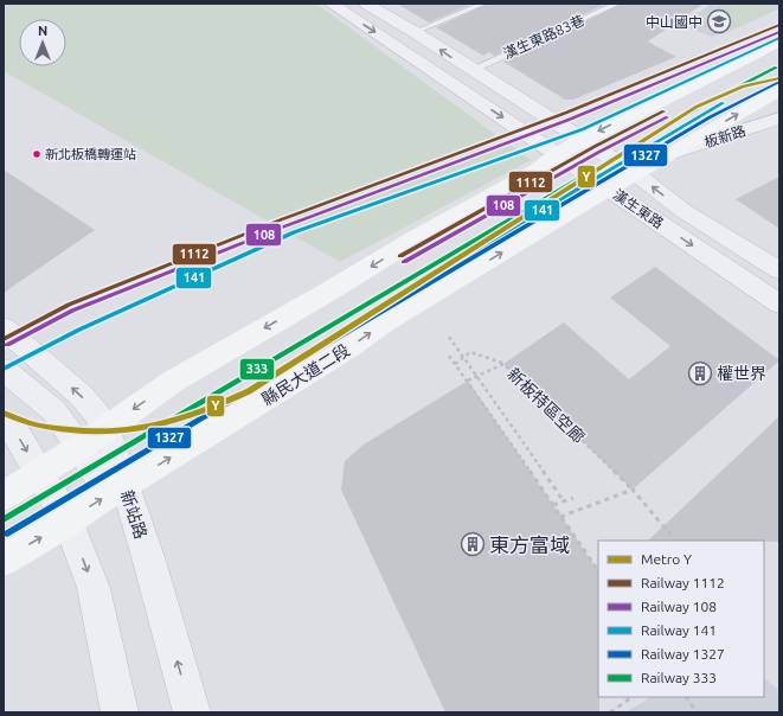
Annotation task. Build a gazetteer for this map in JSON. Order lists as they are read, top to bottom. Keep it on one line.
{"streets":{"main road":["縣民大道二段"],"street":["板新路","漢生東路","新站路"],"lane":["漢生東路83巷"],"path":["新板特區空廊"]},"crossings":[["漢生東路83巷","漢生東路"],["板新路","縣民大道二段"],["漢生東路","縣民大道二段"],["縣民大道二段","新站路"]],"places":{"school or university":["中山國中"],"other":["新北板橋轉運站"],"building":["權世界","東方富域"]},"lines":["rail line 1112","rail line 108","rail line 141","rail line 333","metro line Y","rail line 1327"],"legend":["Metro Y","Railway 1112","Railway 108","Railway 141","Railway 1327","Railway 333"],"north":"top"}
